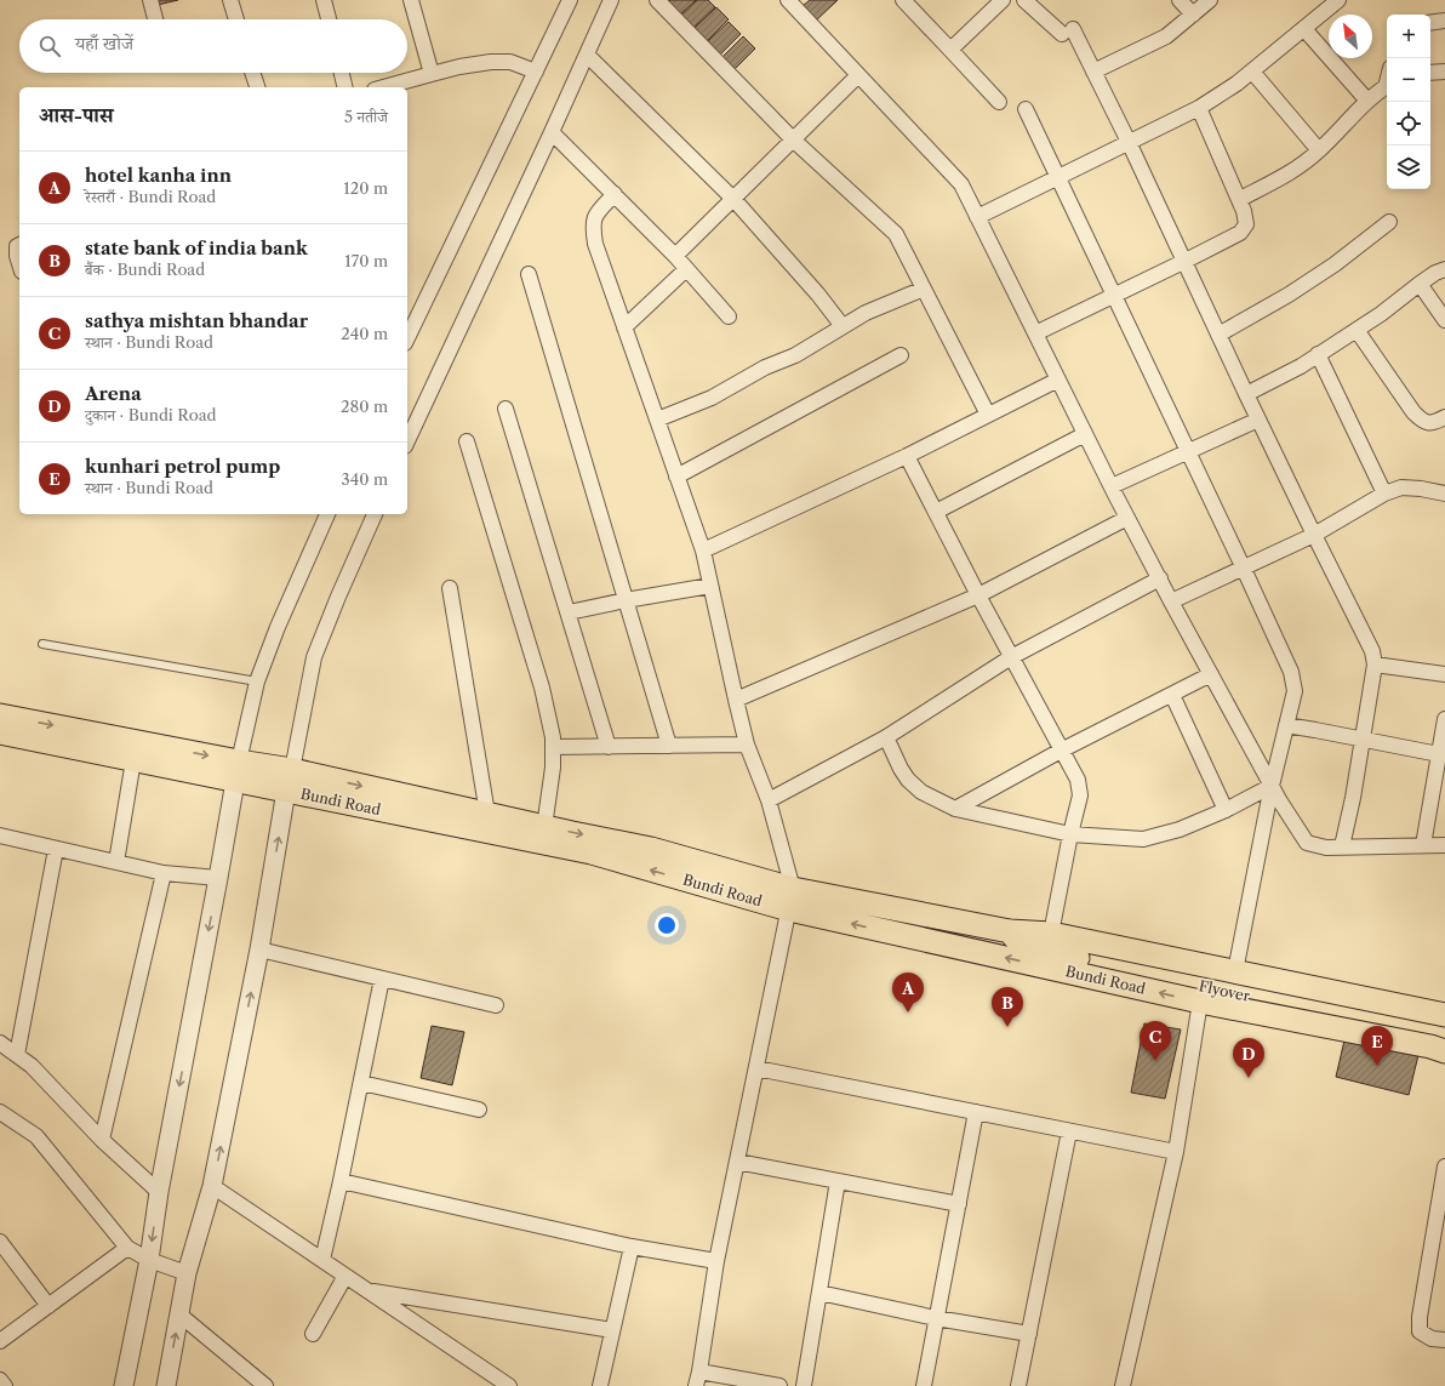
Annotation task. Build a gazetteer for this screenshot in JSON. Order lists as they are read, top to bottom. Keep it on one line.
{"streets":{"main road":["Bundi Road","Flyover"]},"crossings":[["Bundi Road","Flyover"]],"north":"top left","page":{"map_buttons":["+","−"],"search":"यहाँ खोजें","heading":["आस-पास","5 नतीजे"],"list":[{"mark":"A","name":"hotel kanha inn","note":"रेस्तराँ · Bundi Road","value":"120 m"},{"mark":"B","name":"state bank of india bank","note":"बैंक · Bundi Road","value":"170 m"},{"mark":"C","name":"sathya mishtan bhandar","note":"स्थान · Bundi Road","value":"240 m"},{"mark":"D","name":"Arena","note":"दुकान · Bundi Road","value":"280 m"},{"mark":"E","name":"kunhari petrol pump","note":"स्थान · Bundi Road","value":"340 m"}],"pins":["A","B","C","E","D"]}}
